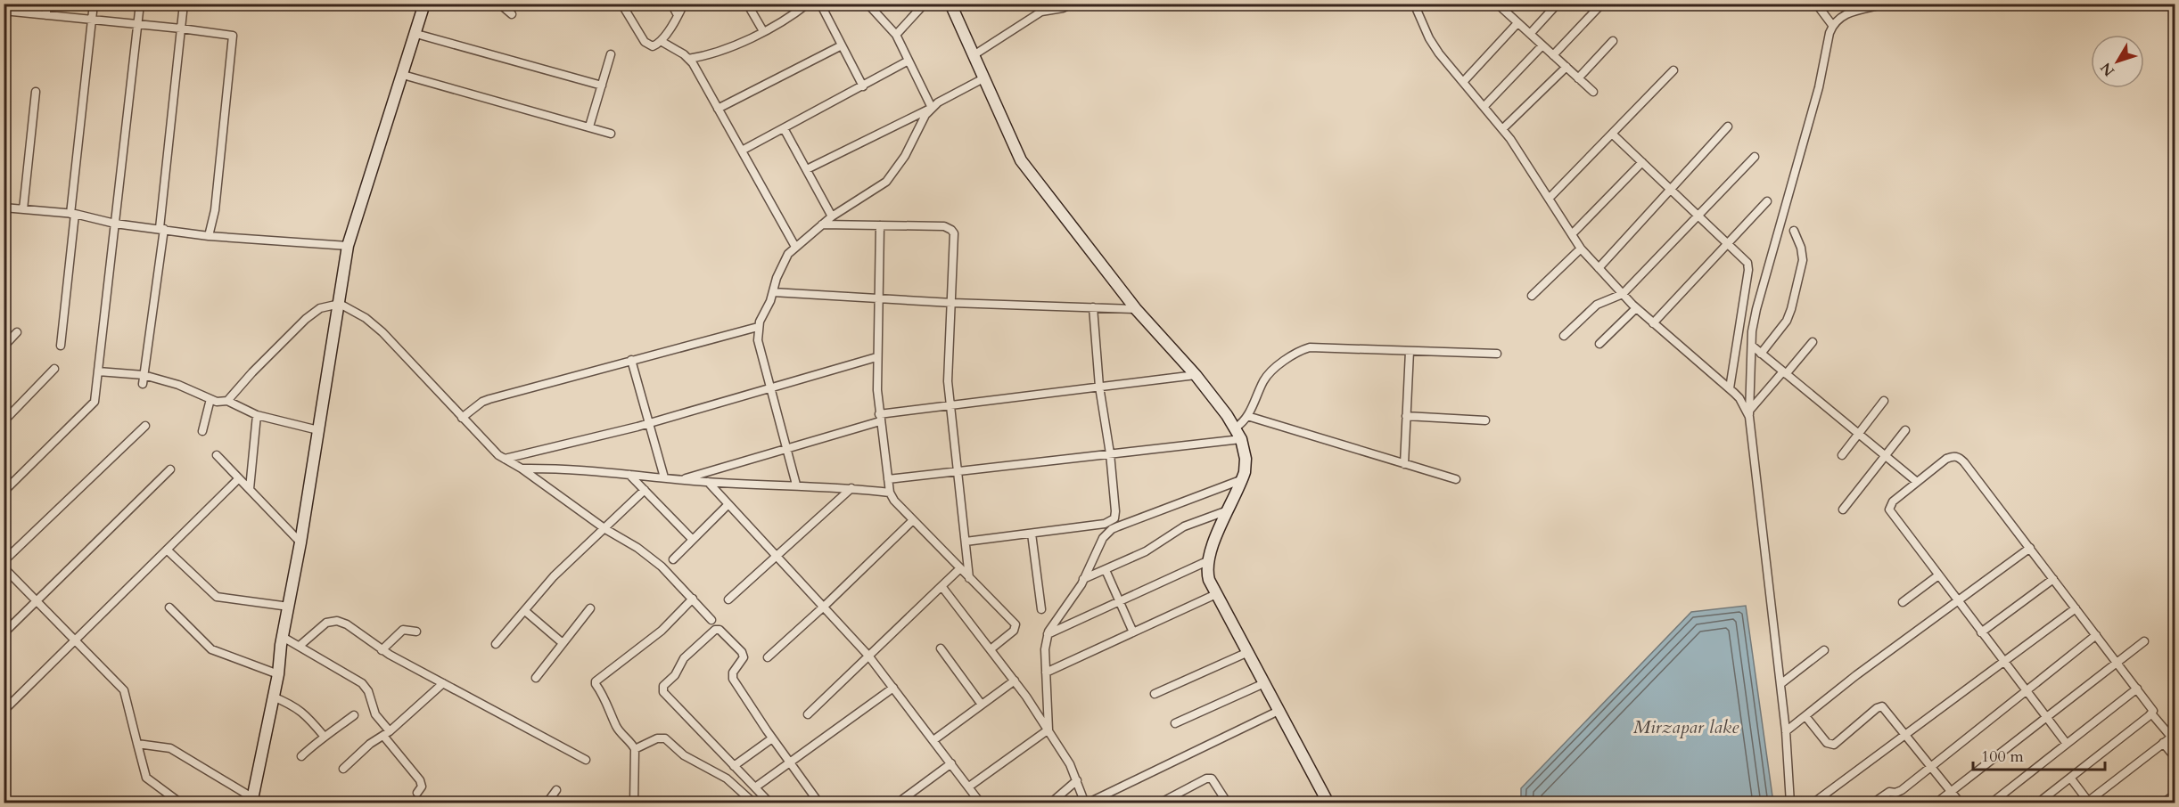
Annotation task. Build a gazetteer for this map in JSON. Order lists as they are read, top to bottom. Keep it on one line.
{"water":["Mirzapar lake"],"scale_bar":"100 m","north":"bottom left"}
